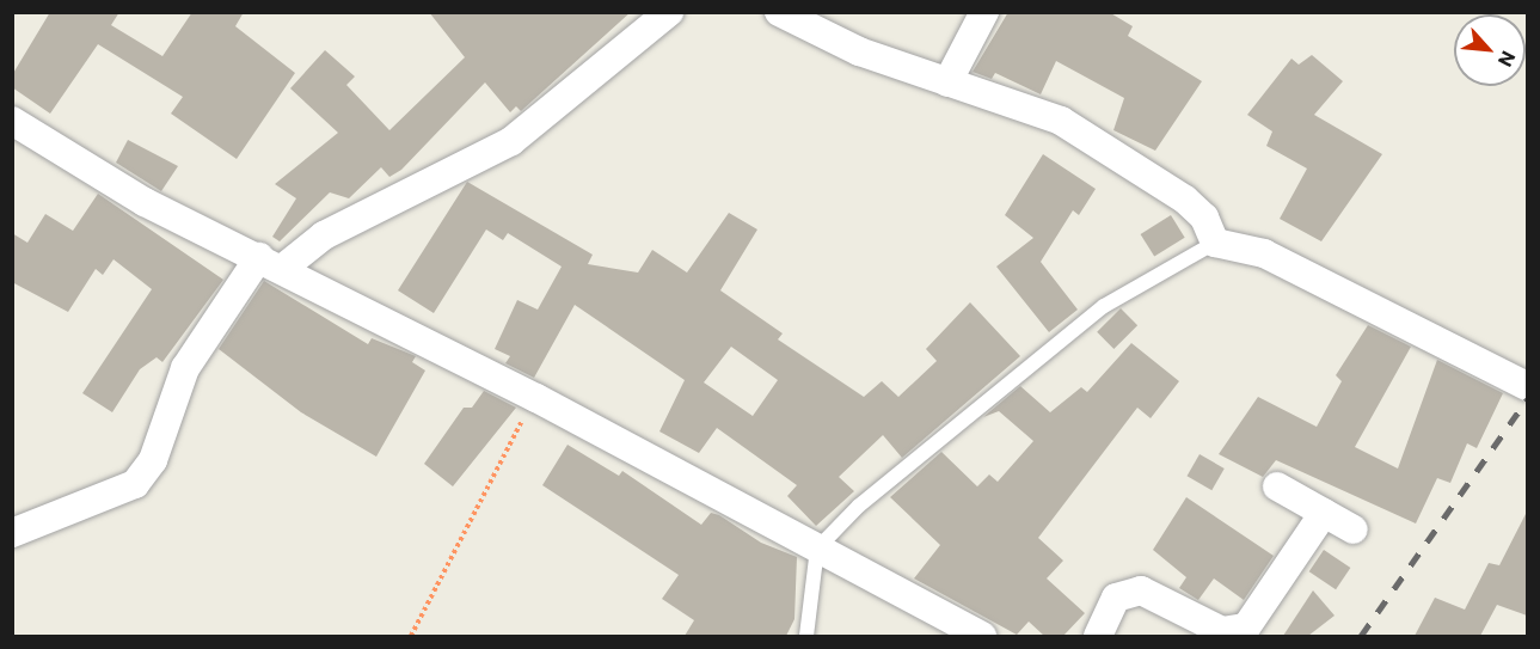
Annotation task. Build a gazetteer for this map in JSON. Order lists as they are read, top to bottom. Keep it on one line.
{"north":"bottom right"}
